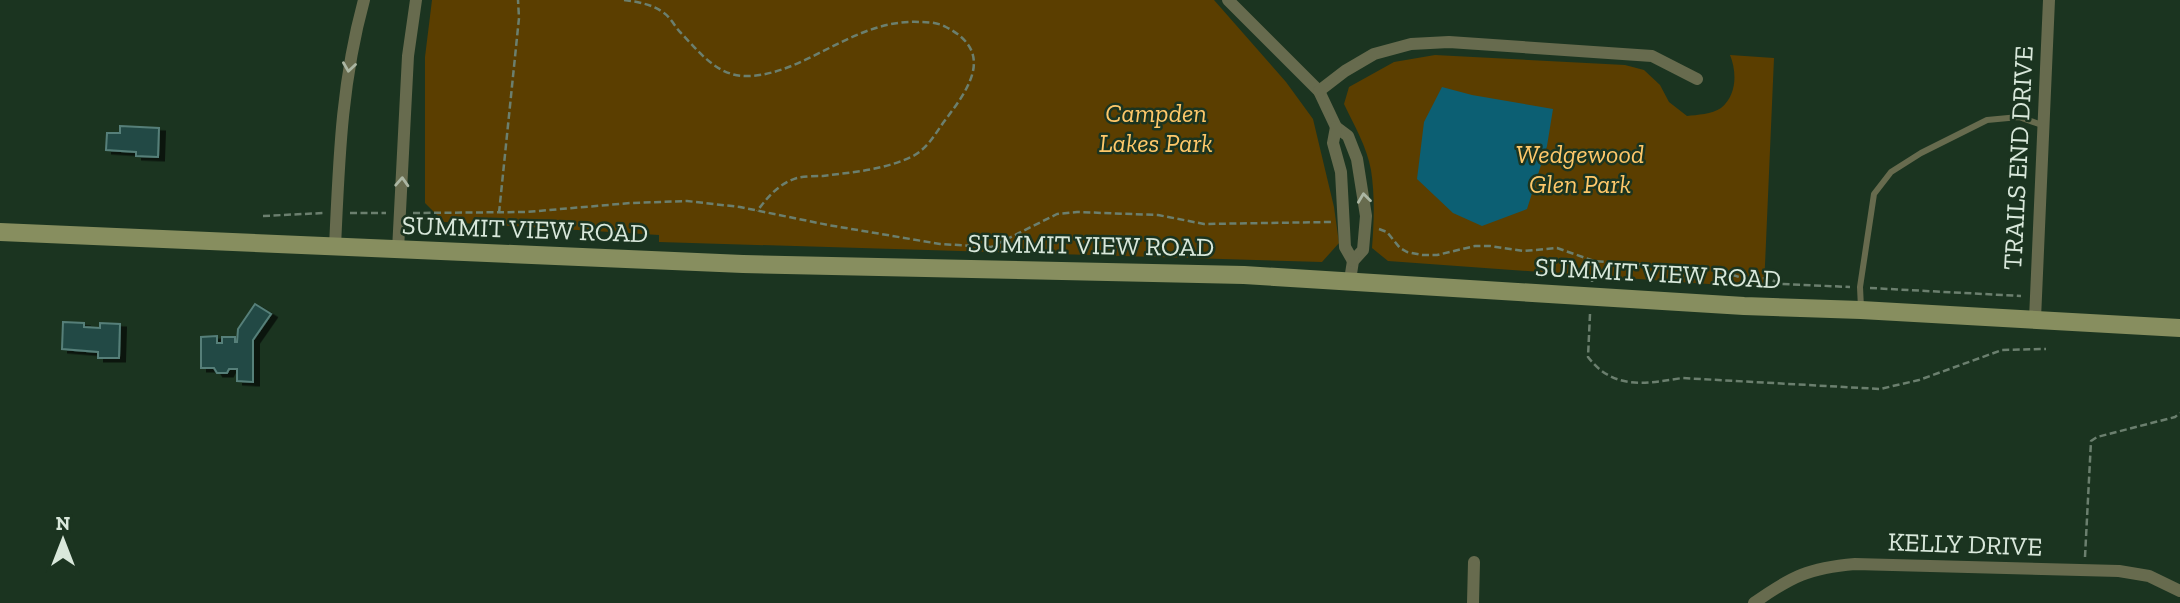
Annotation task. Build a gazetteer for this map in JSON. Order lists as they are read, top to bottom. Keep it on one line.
{"streets":{"street":["TRAILS END DRIVE","SUMMIT VIEW ROAD","KELLY DRIVE"]},"crossings":[["TRAILS END DRIVE","SUMMIT VIEW ROAD"]],"parks":["Campden Lakes Park","Wedgewood Glen Park"],"north":"top"}
